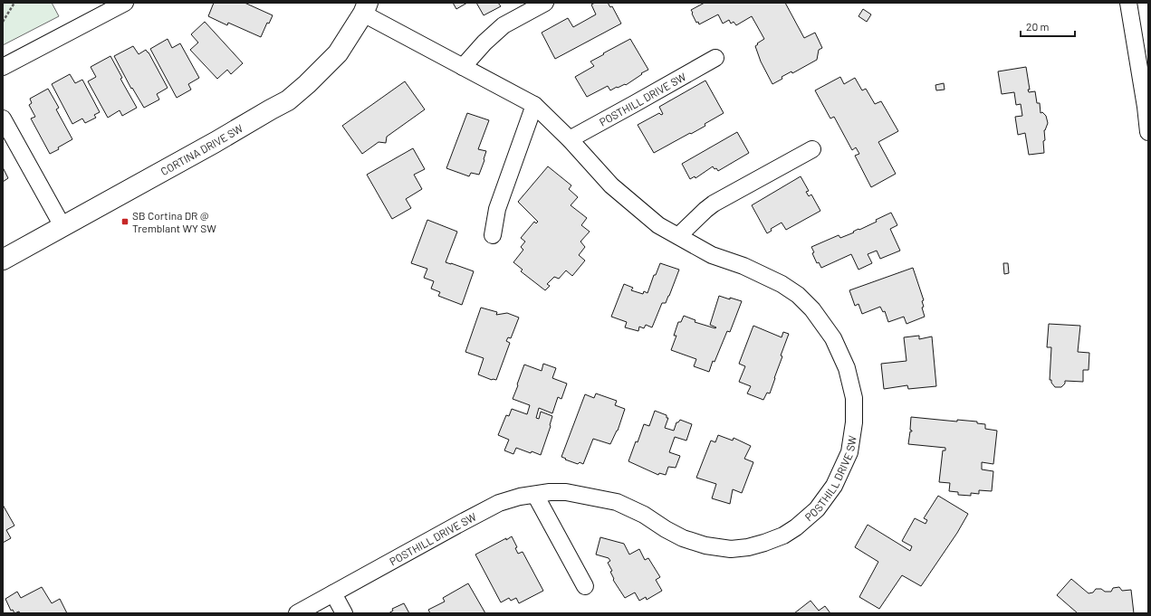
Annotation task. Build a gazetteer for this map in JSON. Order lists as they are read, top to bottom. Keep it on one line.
{"streets":{"street":["POSTHILL DRIVE SW","CORTINA DRIVE SW"]},"crossings":[["POSTHILL DRIVE SW","CORTINA DRIVE SW"]],"places":{"transit":["SB Cortina DR @ Tremblant WY SW"]},"scale_bar":"20 m"}
